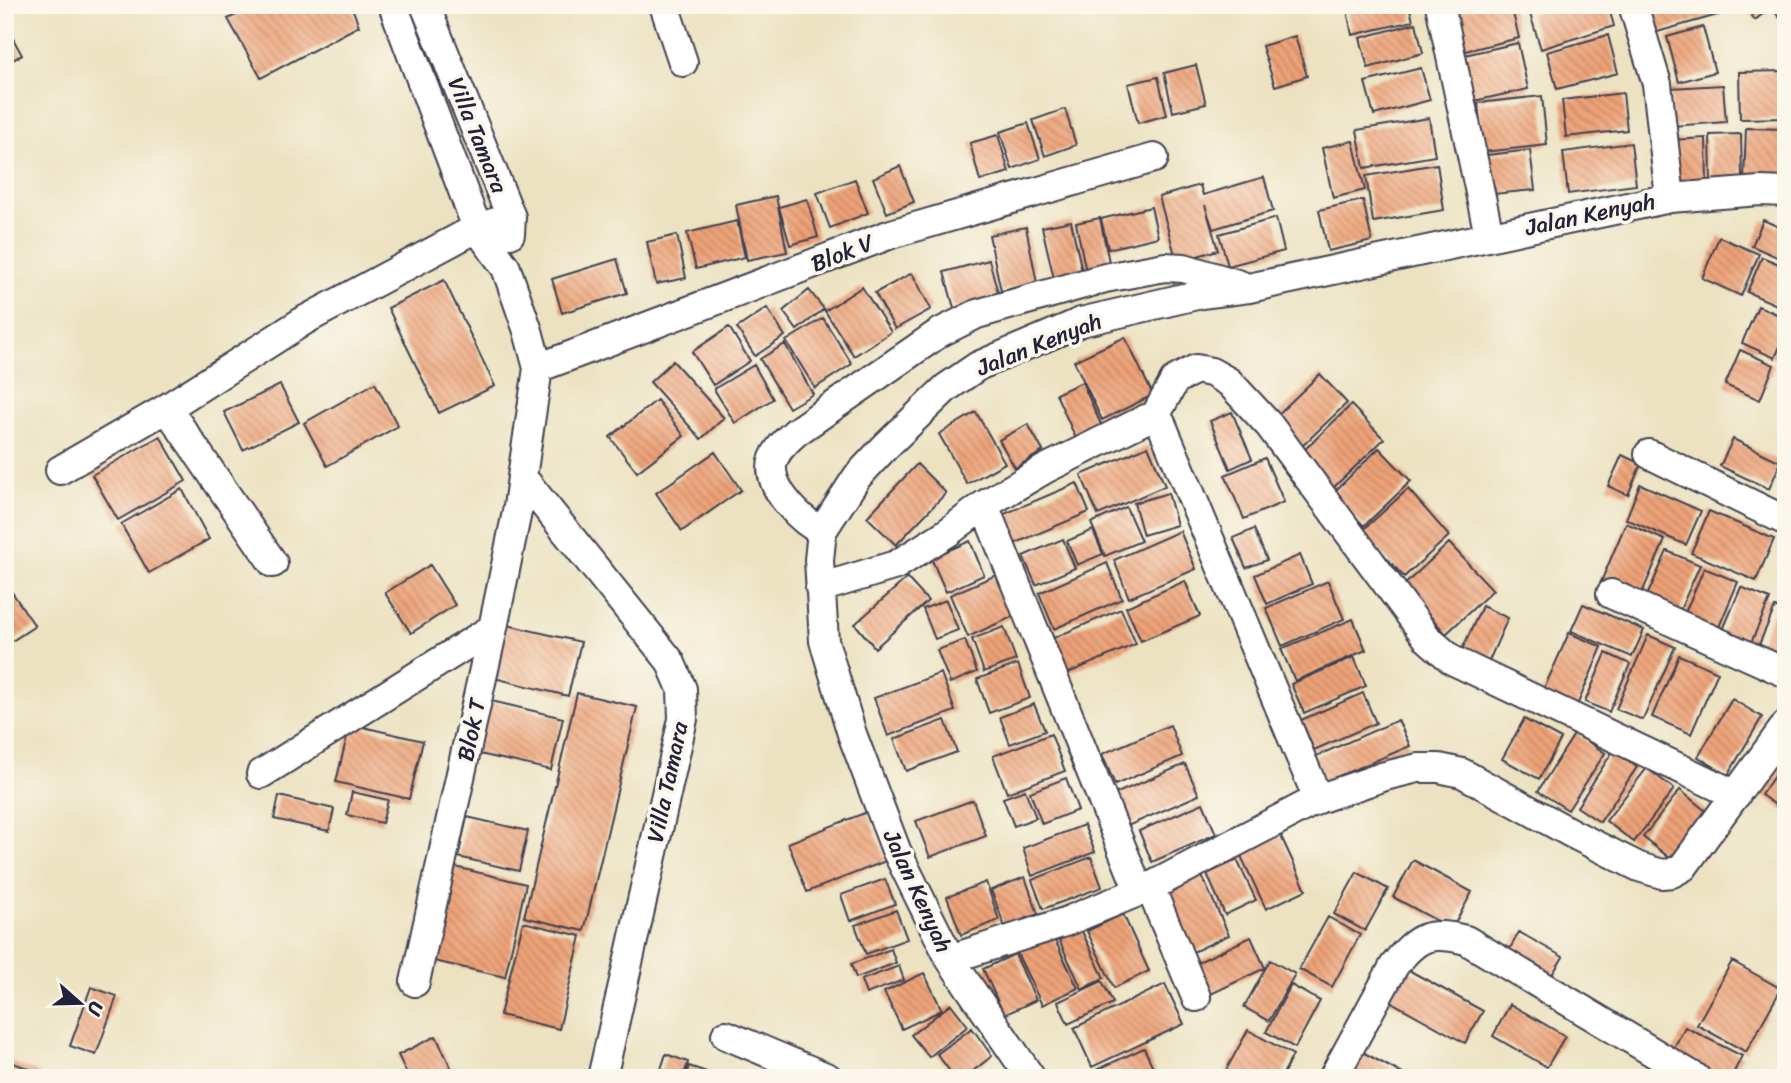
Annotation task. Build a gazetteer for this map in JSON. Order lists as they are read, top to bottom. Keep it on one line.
{"streets":{"street":["Villa Tamara","Jalan Kenyah","Blok V","Blok T"]},"crossings":[["Villa Tamara","Blok T"]],"north":"right"}
